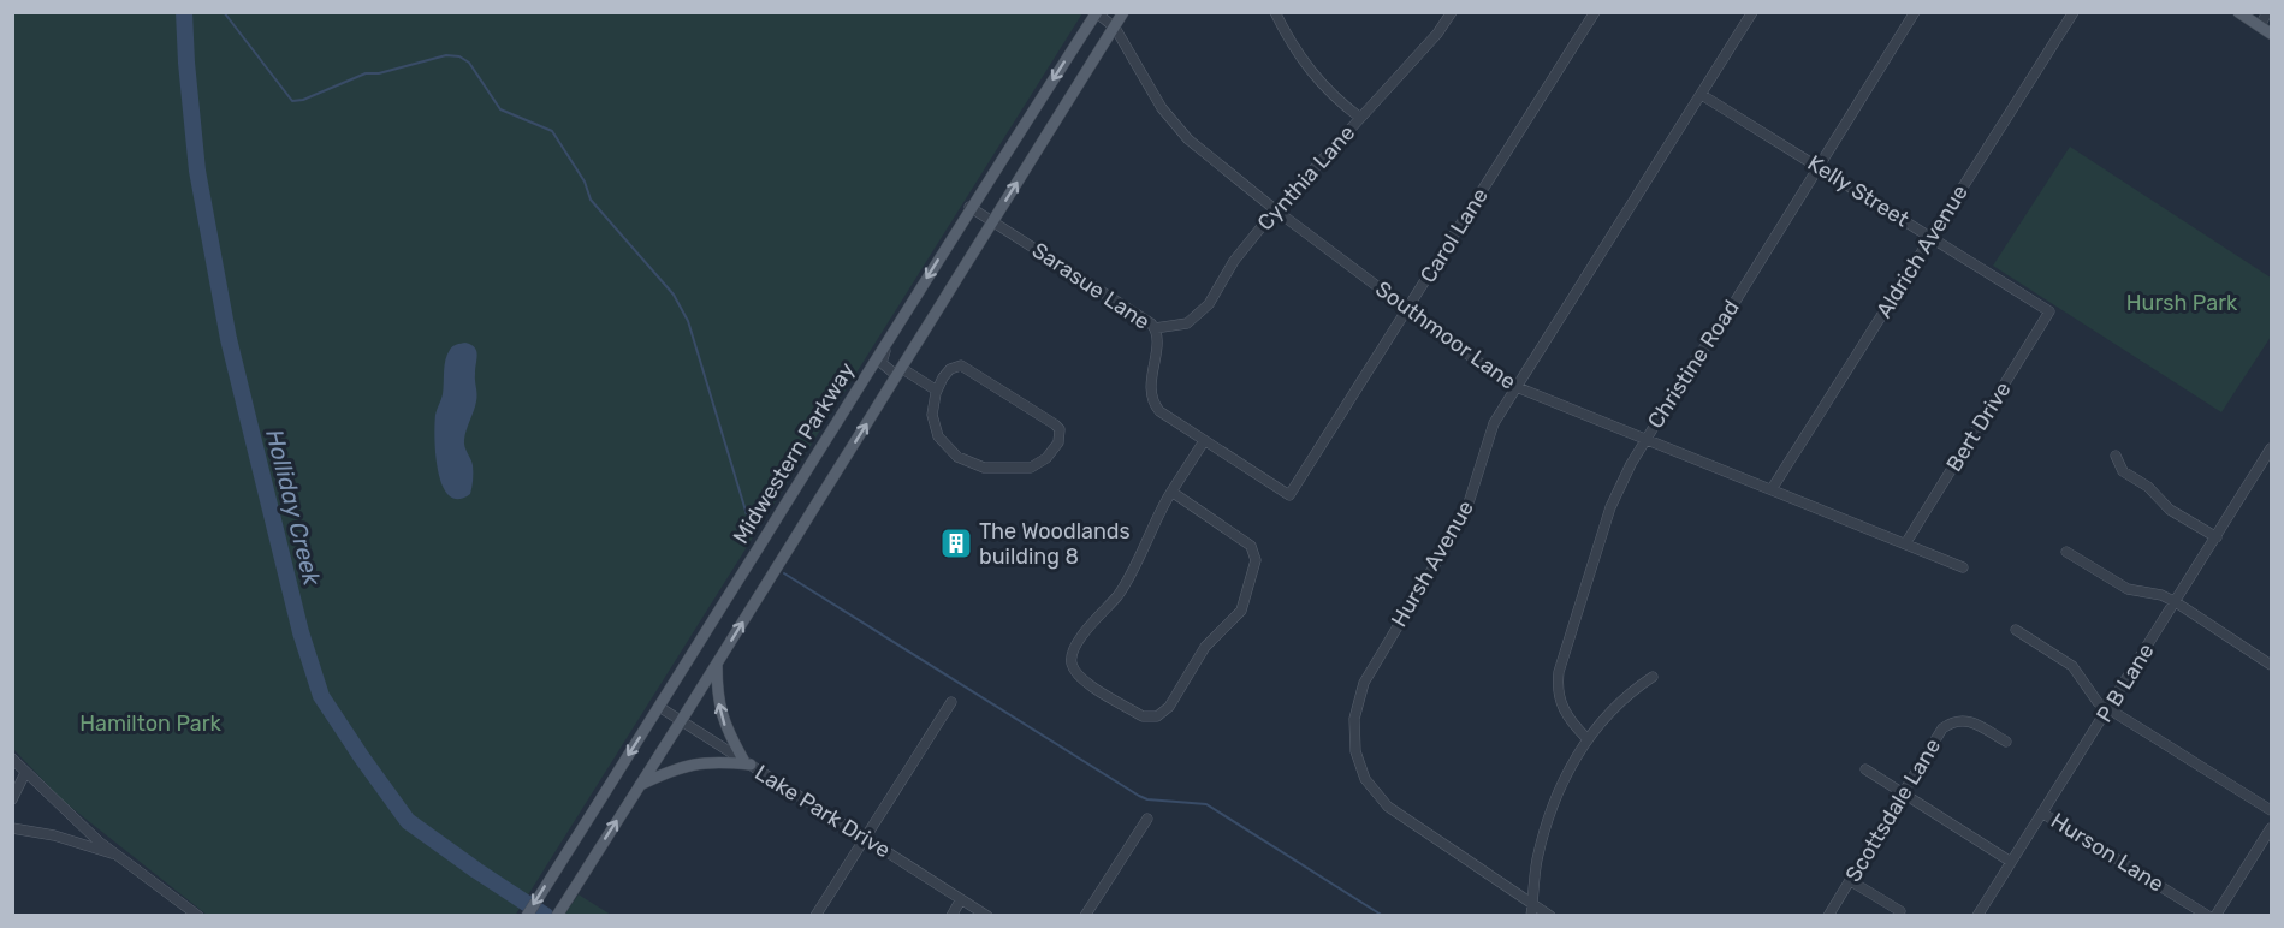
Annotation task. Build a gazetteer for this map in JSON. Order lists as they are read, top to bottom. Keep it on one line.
{"streets":{"main road":["Midwestern Parkway"],"street":["Cynthia Lane","Kelly Street","Carol Lane","Aldrich Avenue","Sarasue Lane","Southmoor Lane","Christine Road","Bert Drive","Hursh Avenue","P B Lane","Scottsdale Lane","Lake Park Drive","Hurson Lane"]},"crossings":[["Cynthia Lane","Sarasue Lane"],["Cynthia Lane","Southmoor Lane"],["Kelly Street","Aldrich Avenue"],["Kelly Street","Christine Road"],["Kelly Street","Bert Drive"],["Kelly Street","Hursh Avenue"],["Carol Lane","Sarasue Lane"],["Carol Lane","Southmoor Lane"],["Aldrich Avenue","Southmoor Lane"],["Sarasue Lane","Midwestern Parkway"],["Southmoor Lane","Christine Road"],["Southmoor Lane","Bert Drive"],["Southmoor Lane","Midwestern Parkway"],["Southmoor Lane","Hursh Avenue"],["Midwestern Parkway","Lake Park Drive"],["P B Lane","Hurson Lane"]],"water":["Holliday Creek"],"parks":["Hursh Park","Hamilton Park"],"places":{"building":["The Woodlands building 8"]}}
